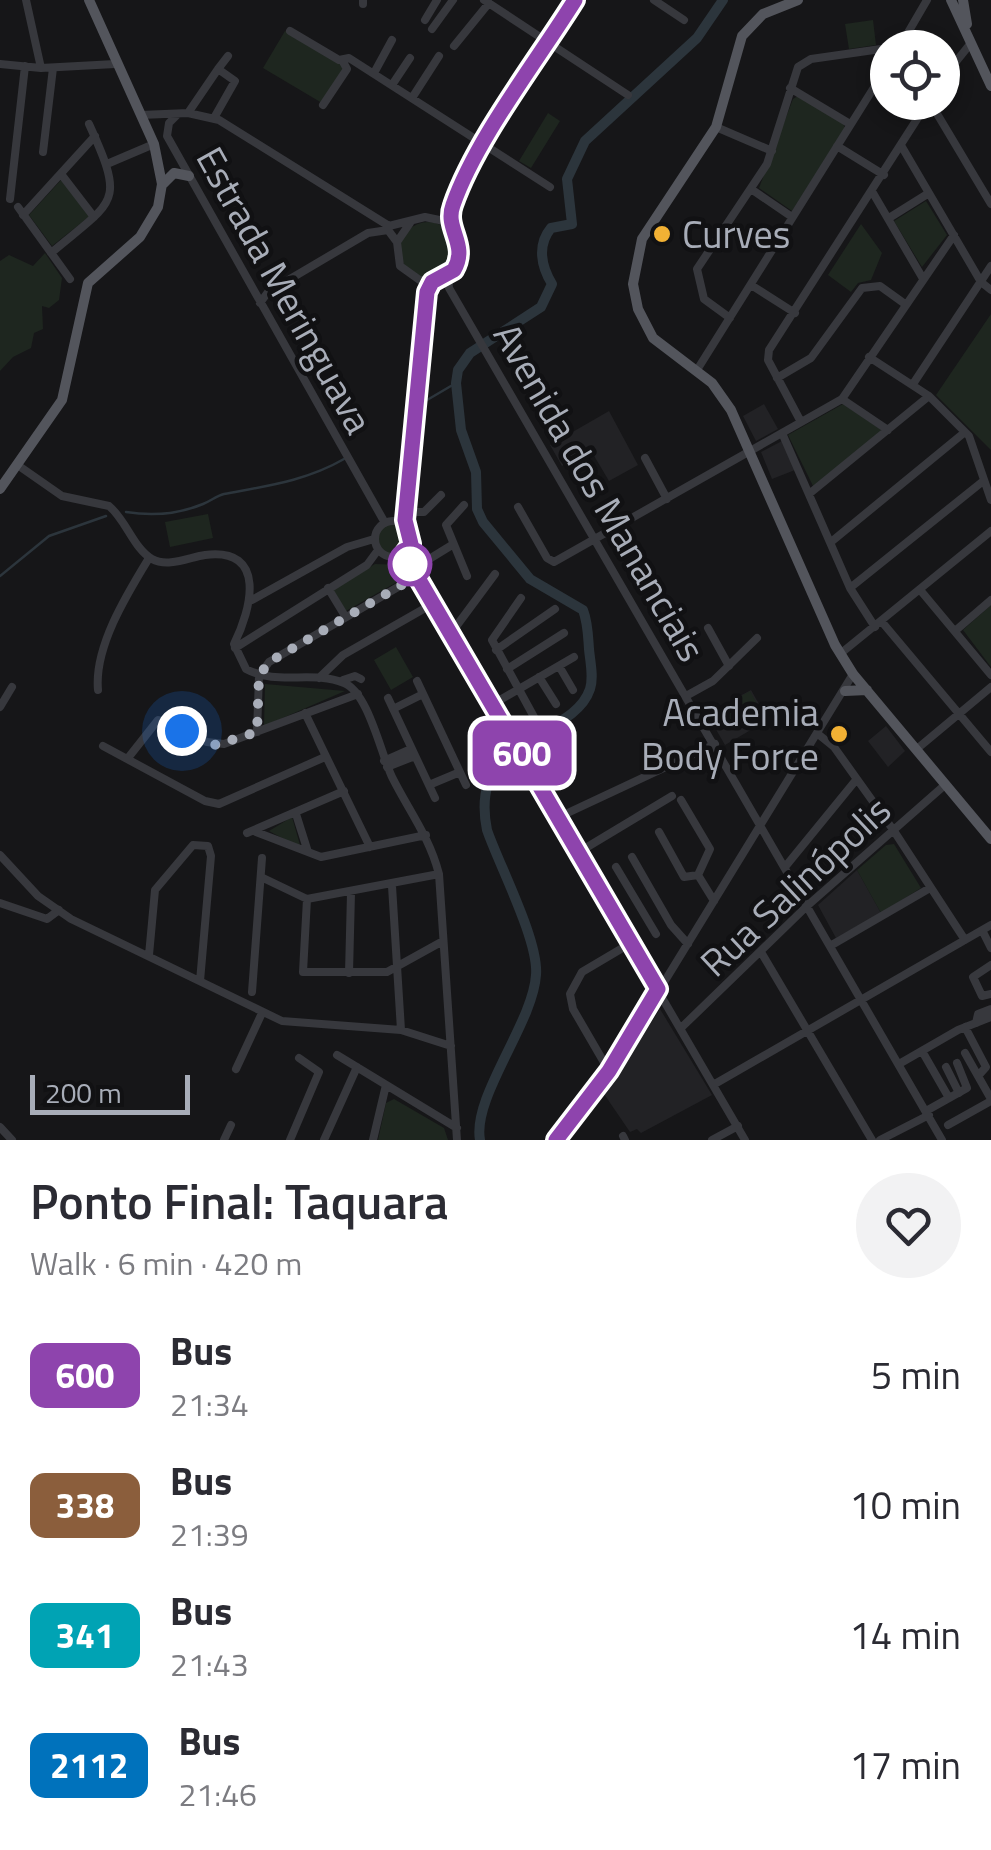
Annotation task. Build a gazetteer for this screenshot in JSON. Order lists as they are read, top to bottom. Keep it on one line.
{"streets":{"street":["Estrada Meringuava","Avenida dos Mananciais","Rua Salinópolis"]},"crossings":[["Avenida dos Mananciais","Rua Salinópolis"]],"places":["Curves","Academia Body Force"],"lines":["bus line 600"],"scale_bar":"200 m","page":{"on_map":"600","scale":"200 m","heading":["Ponto Final: Taquara","Walk · 6 min · 420 m"],"list":[{"mark":"600","name":"Bus","note":"21:34","value":"5 min"},{"mark":"338","name":"Bus","note":"21:39","value":"10 min"},{"mark":"341","name":"Bus","note":"21:43","value":"14 min"},{"mark":"2112","name":"Bus","note":"21:46","value":"17 min"}]}}
